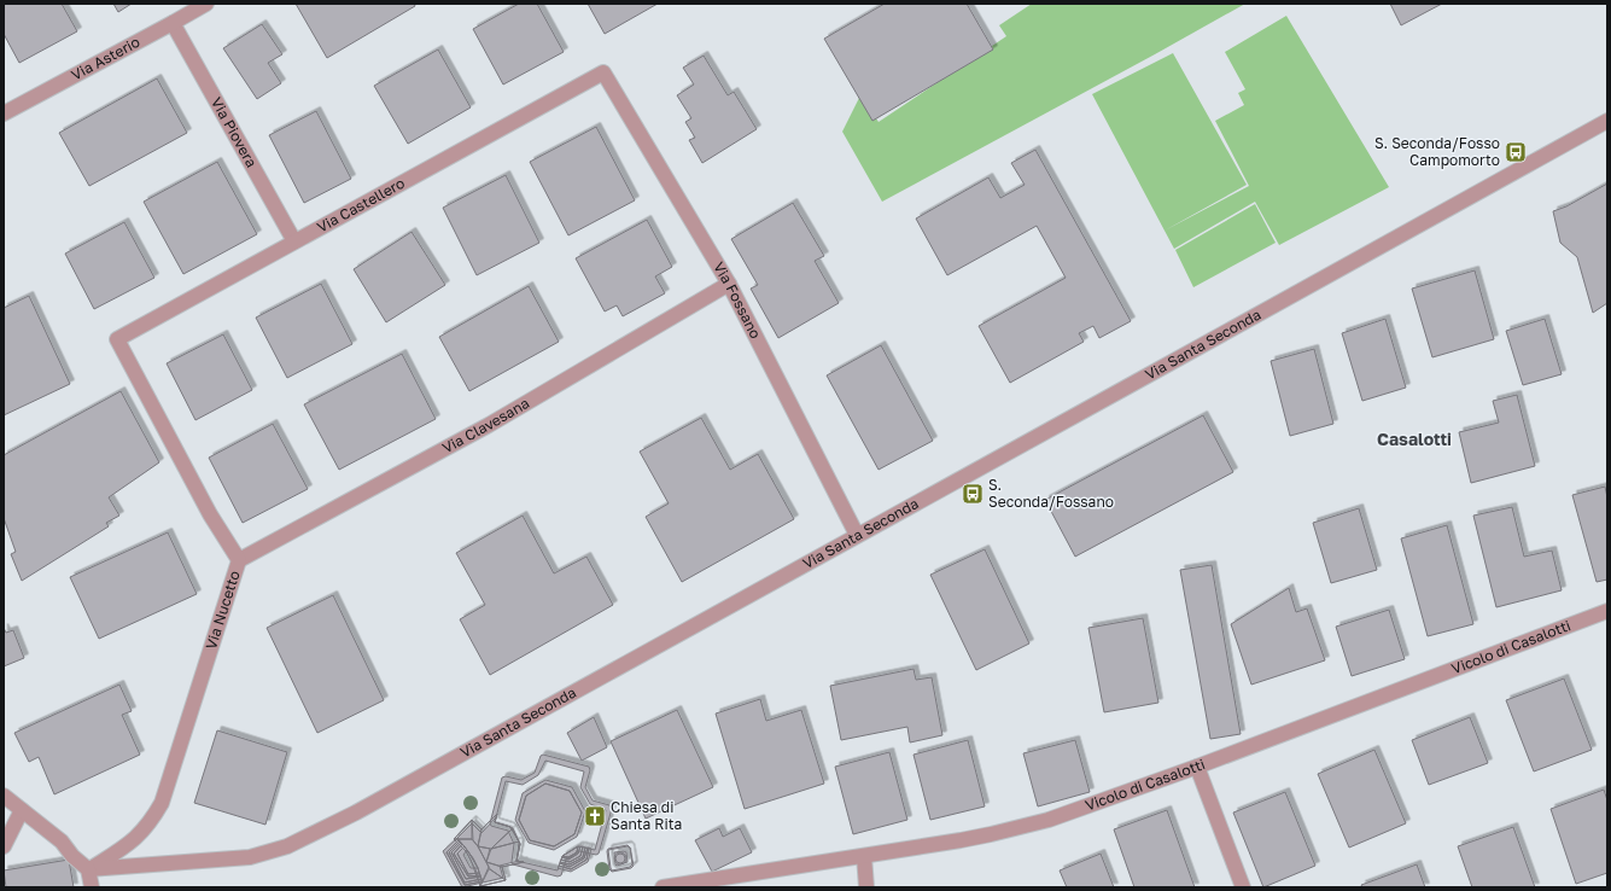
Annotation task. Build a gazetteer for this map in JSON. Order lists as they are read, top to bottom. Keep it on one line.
{"streets":{"street":["Via Asterio","Via Piovera","Via Castellero","Via Fossano","Via Santa Seconda","Via Clavesana","Via Nucetto","Vicolo di Casalotti"]},"crossings":[["Via Asterio","Via Piovera"],["Via Piovera","Via Castellero"],["Via Castellero","Via Fossano"],["Via Castellero","Via Nucetto"],["Via Fossano","Via Santa Seconda"],["Via Fossano","Via Clavesana"],["Via Santa Seconda","Via Nucetto"],["Via Clavesana","Via Nucetto"]],"districts":["Casalotti"],"places":{"bus stop":["S. Seconda/Fosso Campomorto","S. Seconda/Fossano"],"church":["Chiesa di Santa Rita"]}}
